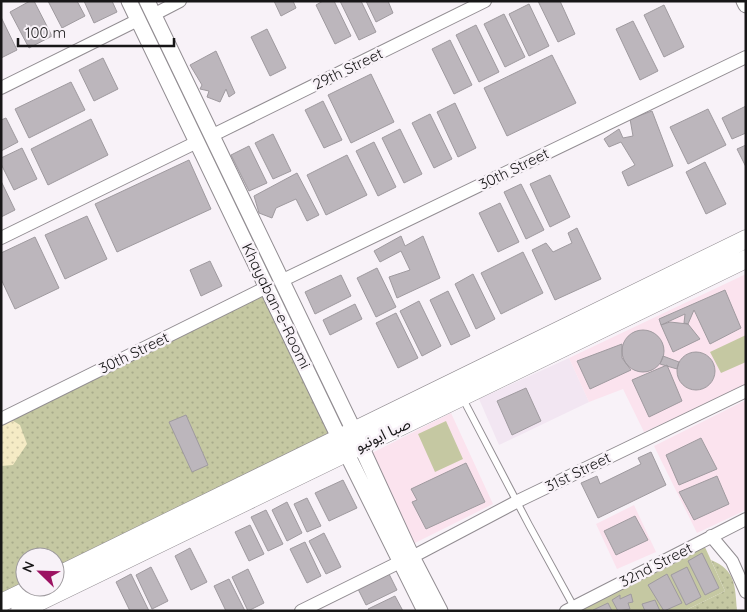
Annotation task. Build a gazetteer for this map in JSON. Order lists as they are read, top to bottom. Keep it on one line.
{"streets":{"main road":["صبا ایونیو"],"street":["29th Street","30th Street","Khayaban-e-Roomi","31st Street","32nd Street"]},"crossings":[["29th Street","Khayaban-e-Roomi"],["30th Street","Khayaban-e-Roomi"],["Khayaban-e-Roomi","صبا ایونیو"],["Khayaban-e-Roomi","31st Street"]],"scale_bar":"100 m","north":"top left"}
